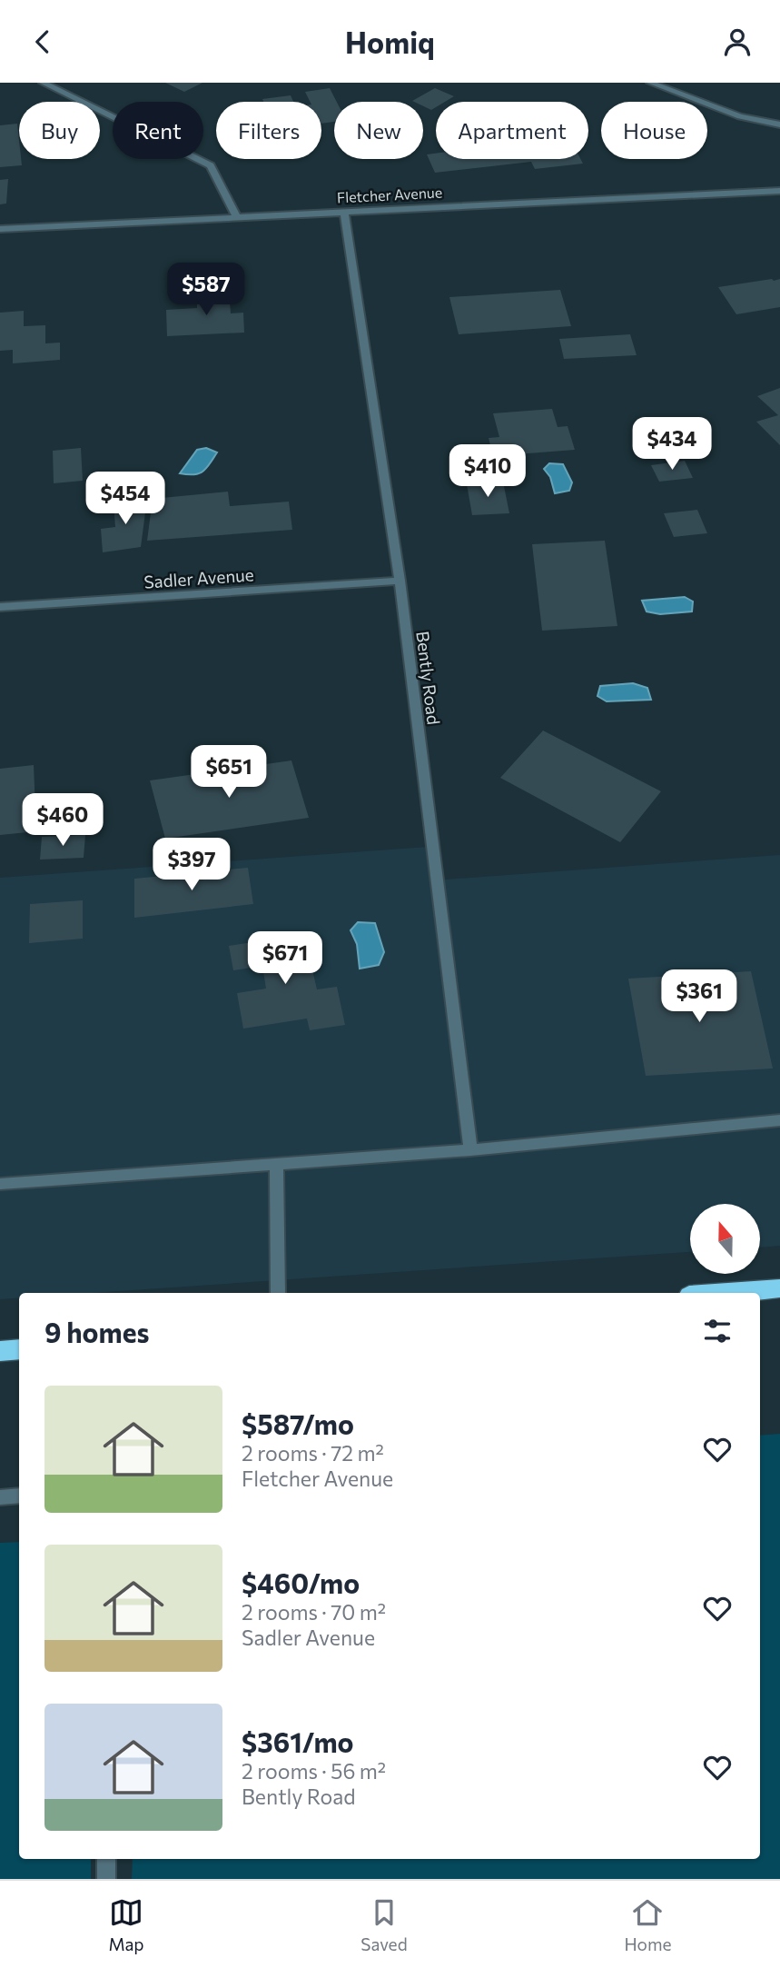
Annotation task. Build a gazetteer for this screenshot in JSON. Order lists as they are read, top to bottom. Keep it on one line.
{"streets":{"street":["Fletcher Avenue","Sadler Avenue","Bently Road"]},"crossings":[["Fletcher Avenue","Bently Road"],["Sadler Avenue","Bently Road"]],"north":"top","page":{"header":"Homiq","chip":["Buy","Rent","Filters","New","Apartment","House"],"price":["$587","$434","$410","$454","$651","$460","$397","$671","$361"],"heading":"9 homes","list":[{"name":"$587/mo","note":"2 rooms · 72 m² · Fletcher Avenue"},{"name":"$460/mo","note":"2 rooms · 70 m² · Sadler Avenue"},{"name":"$361/mo","note":"2 rooms · 56 m² · Bently Road"}],"tabs":["Map","Saved","Home"]}}
